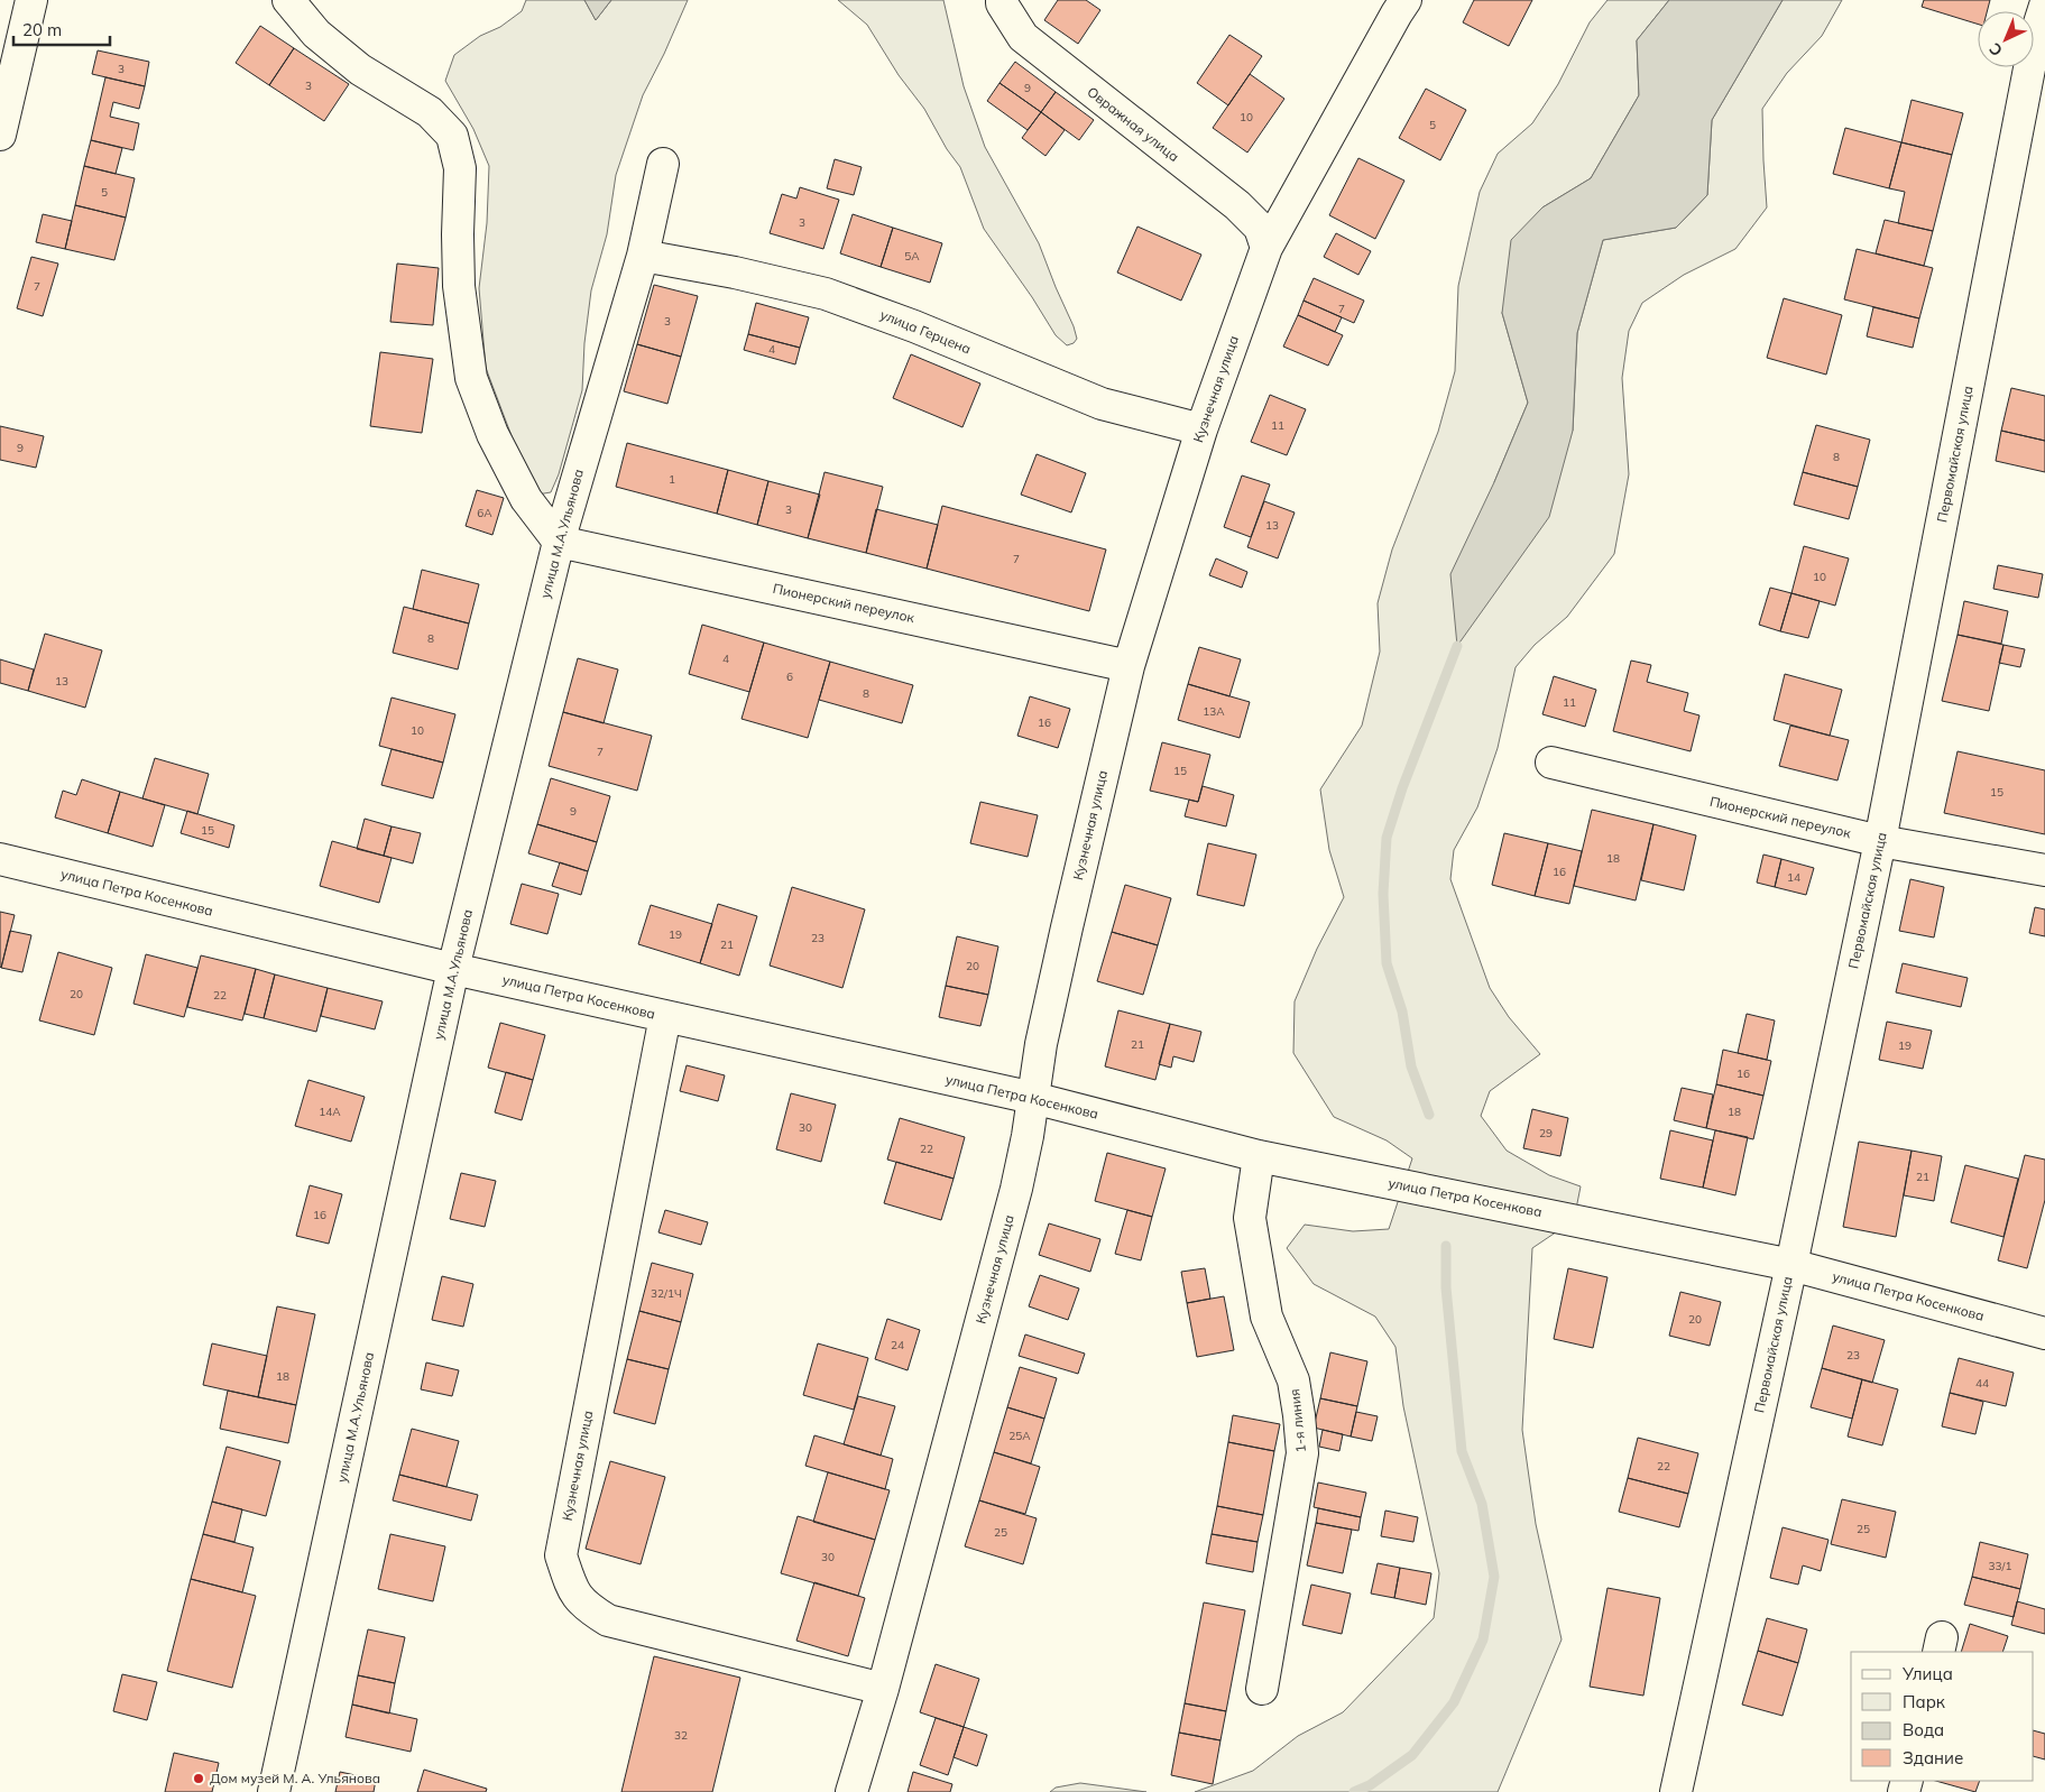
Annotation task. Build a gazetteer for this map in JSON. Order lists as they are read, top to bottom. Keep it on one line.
{"streets":{"street":["Овражная улица","улица Герцена","Кузнечная улица","Первомайская улица","улица М.А.Ульянова","Пионерский переулок","улица Петра Косенкова","1-я линия"]},"crossings":[["Овражная улица","Кузнечная улица"],["улица Герцена","Кузнечная улица"],["улица Герцена","улица М.А.Ульянова"],["Кузнечная улица","Пионерский переулок"],["Кузнечная улица","улица Петра Косенкова"],["Первомайская улица","Пионерский переулок"],["Первомайская улица","улица Петра Косенкова"],["улица М.А.Ульянова","Пионерский переулок"],["улица М.А.Ульянова","улица Петра Косенкова"],["улица Петра Косенкова","1-я линия"]],"places":["Дом музей М. А. Ульянова"],"house_numbers":["3","3","9","10","5","5","3","5А","7","7","3","4","11","9","8","1","3","6А","13","7","10","8","4","6","13","8","11","13А","16","10","7","15","15","9","15","18","16","14","19","23","21","20","20","22","21","19","16","14А","18","30","29","22","21","16","32/1Ч","20","24","23","18","44","25А","22","25","25","30","33/1","32"],"legend":["Улица","Парк","Вода","Здание"],"scale_bar":"20 m","north":"bottom left"}
